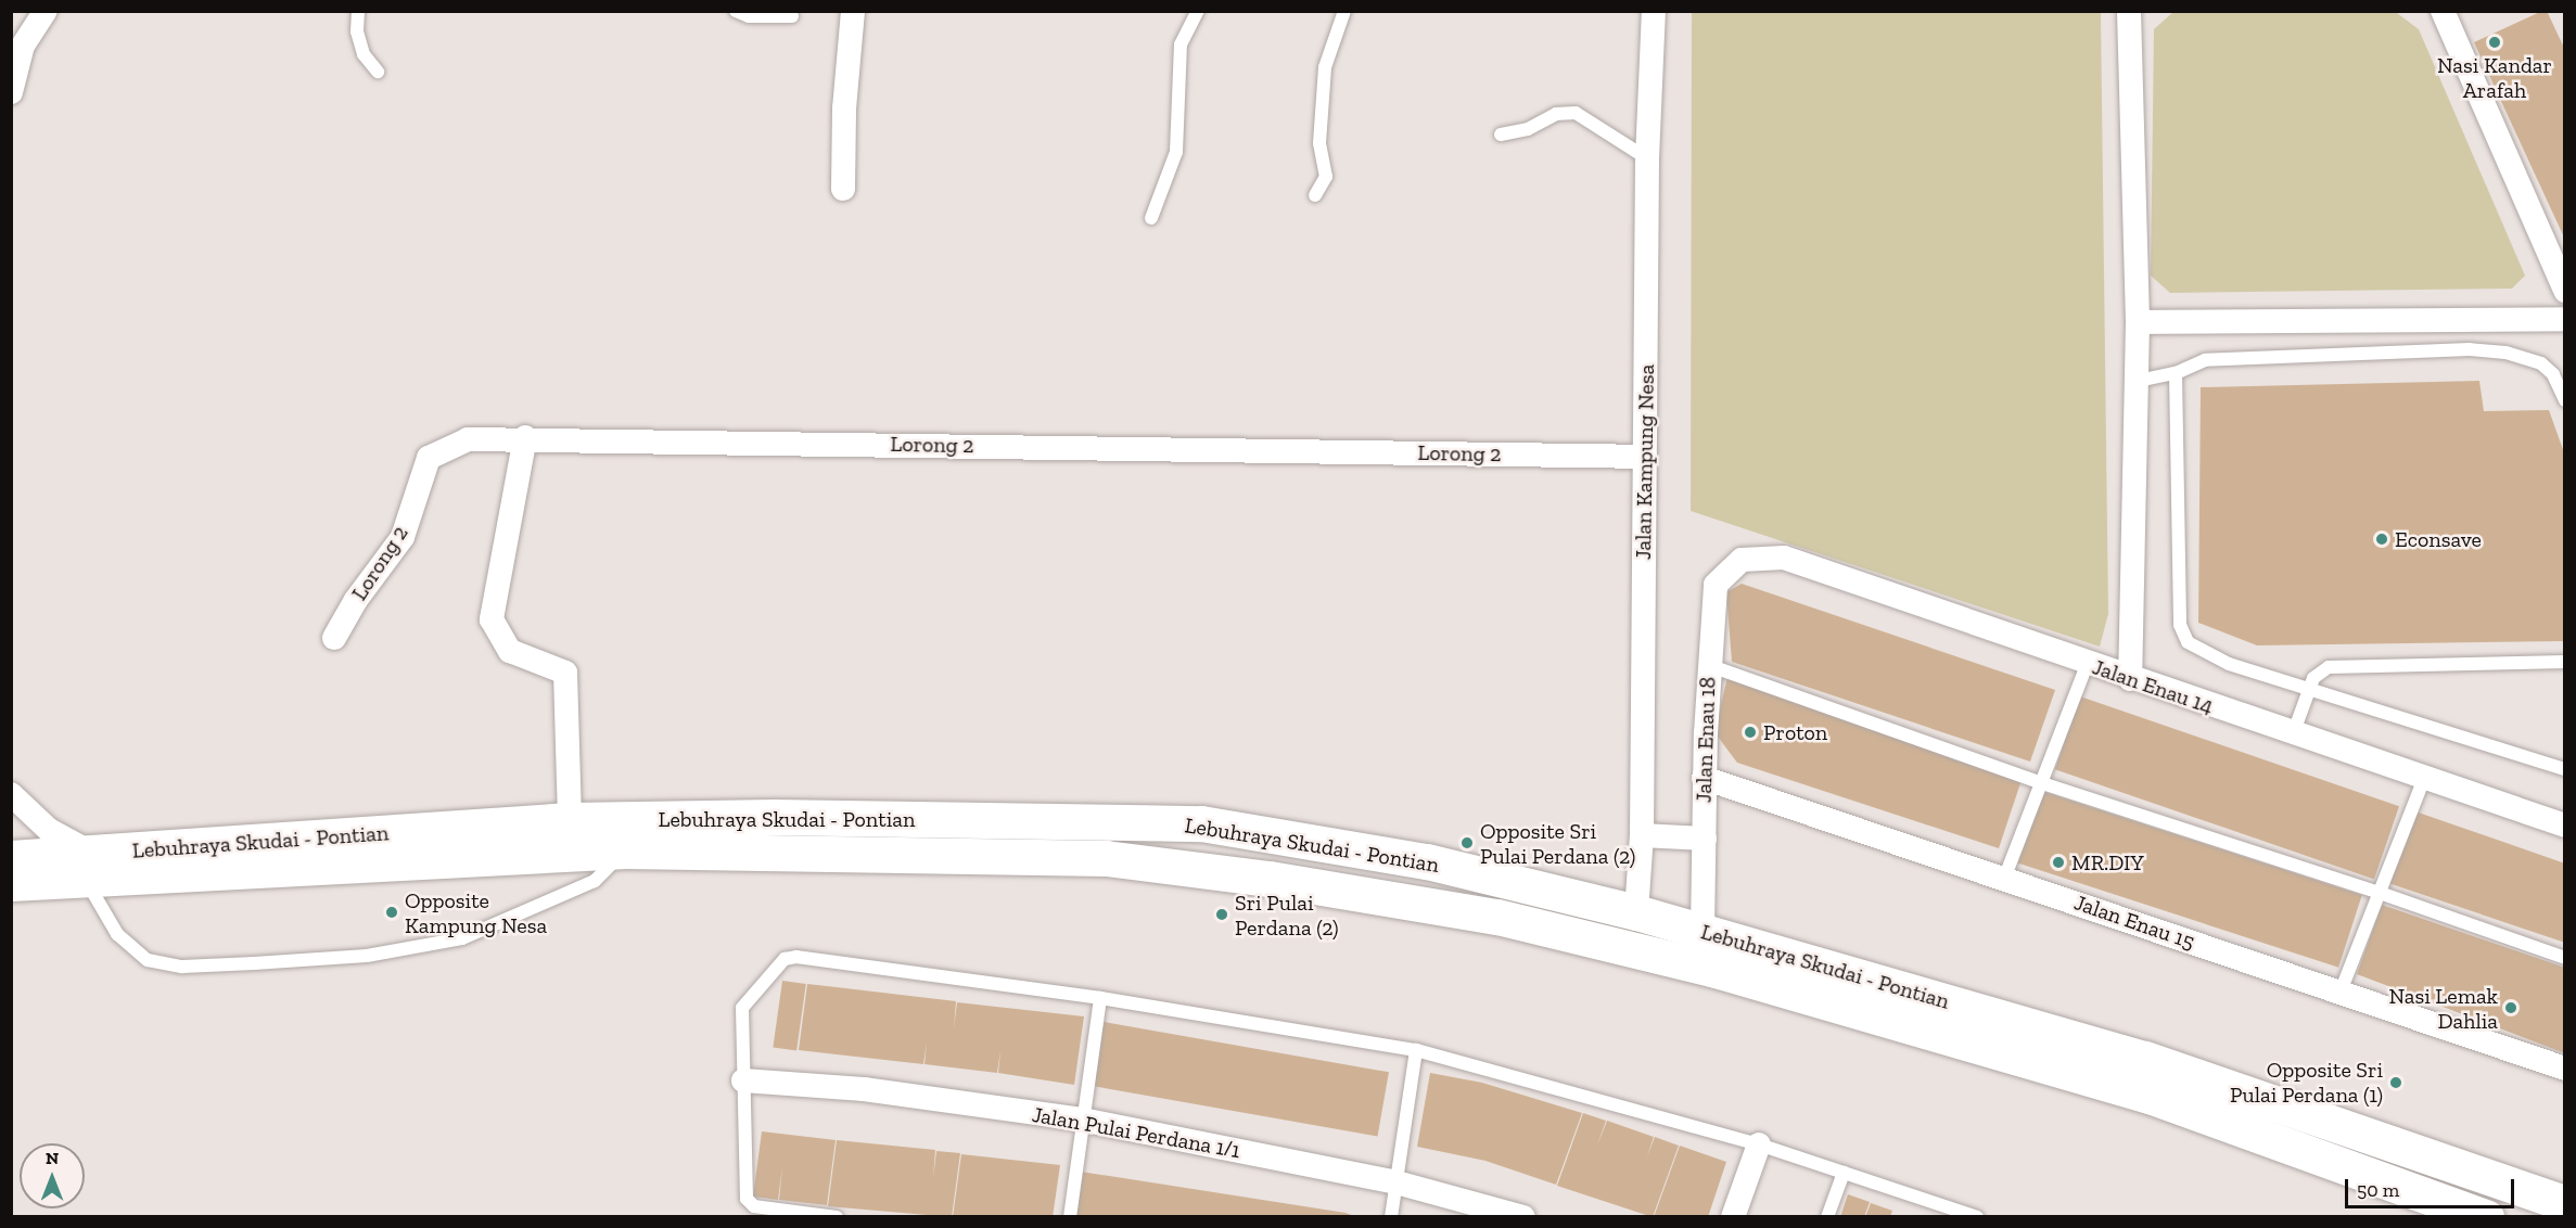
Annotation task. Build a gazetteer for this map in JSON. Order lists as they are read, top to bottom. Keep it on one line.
{"streets":{"highway":["Lebuhraya Skudai - Pontian"],"street":["Lorong 2","Jalan Kampung Nesa","Jalan Enau 14","Jalan Enau 18","Jalan Enau 15","Jalan Pulai Perdana 1/1"]},"crossings":[["Lorong 2","Jalan Kampung Nesa"],["Jalan Kampung Nesa","Lebuhraya Skudai - Pontian"],["Jalan Enau 14","Jalan Enau 18"],["Jalan Enau 18","Lebuhraya Skudai - Pontian"],["Jalan Enau 18","Jalan Enau 15"]],"places":["Nasi Kandar Arafah","Econsave","Proton","Opposite Sri Pulai Perdana (2)","MR.DIY","Opposite Kampung Nesa","Sri Pulai Perdana (2)","Nasi Lemak Dahlia","Opposite Sri Pulai Perdana (1)"],"scale_bar":"50 m","north":"top"}
